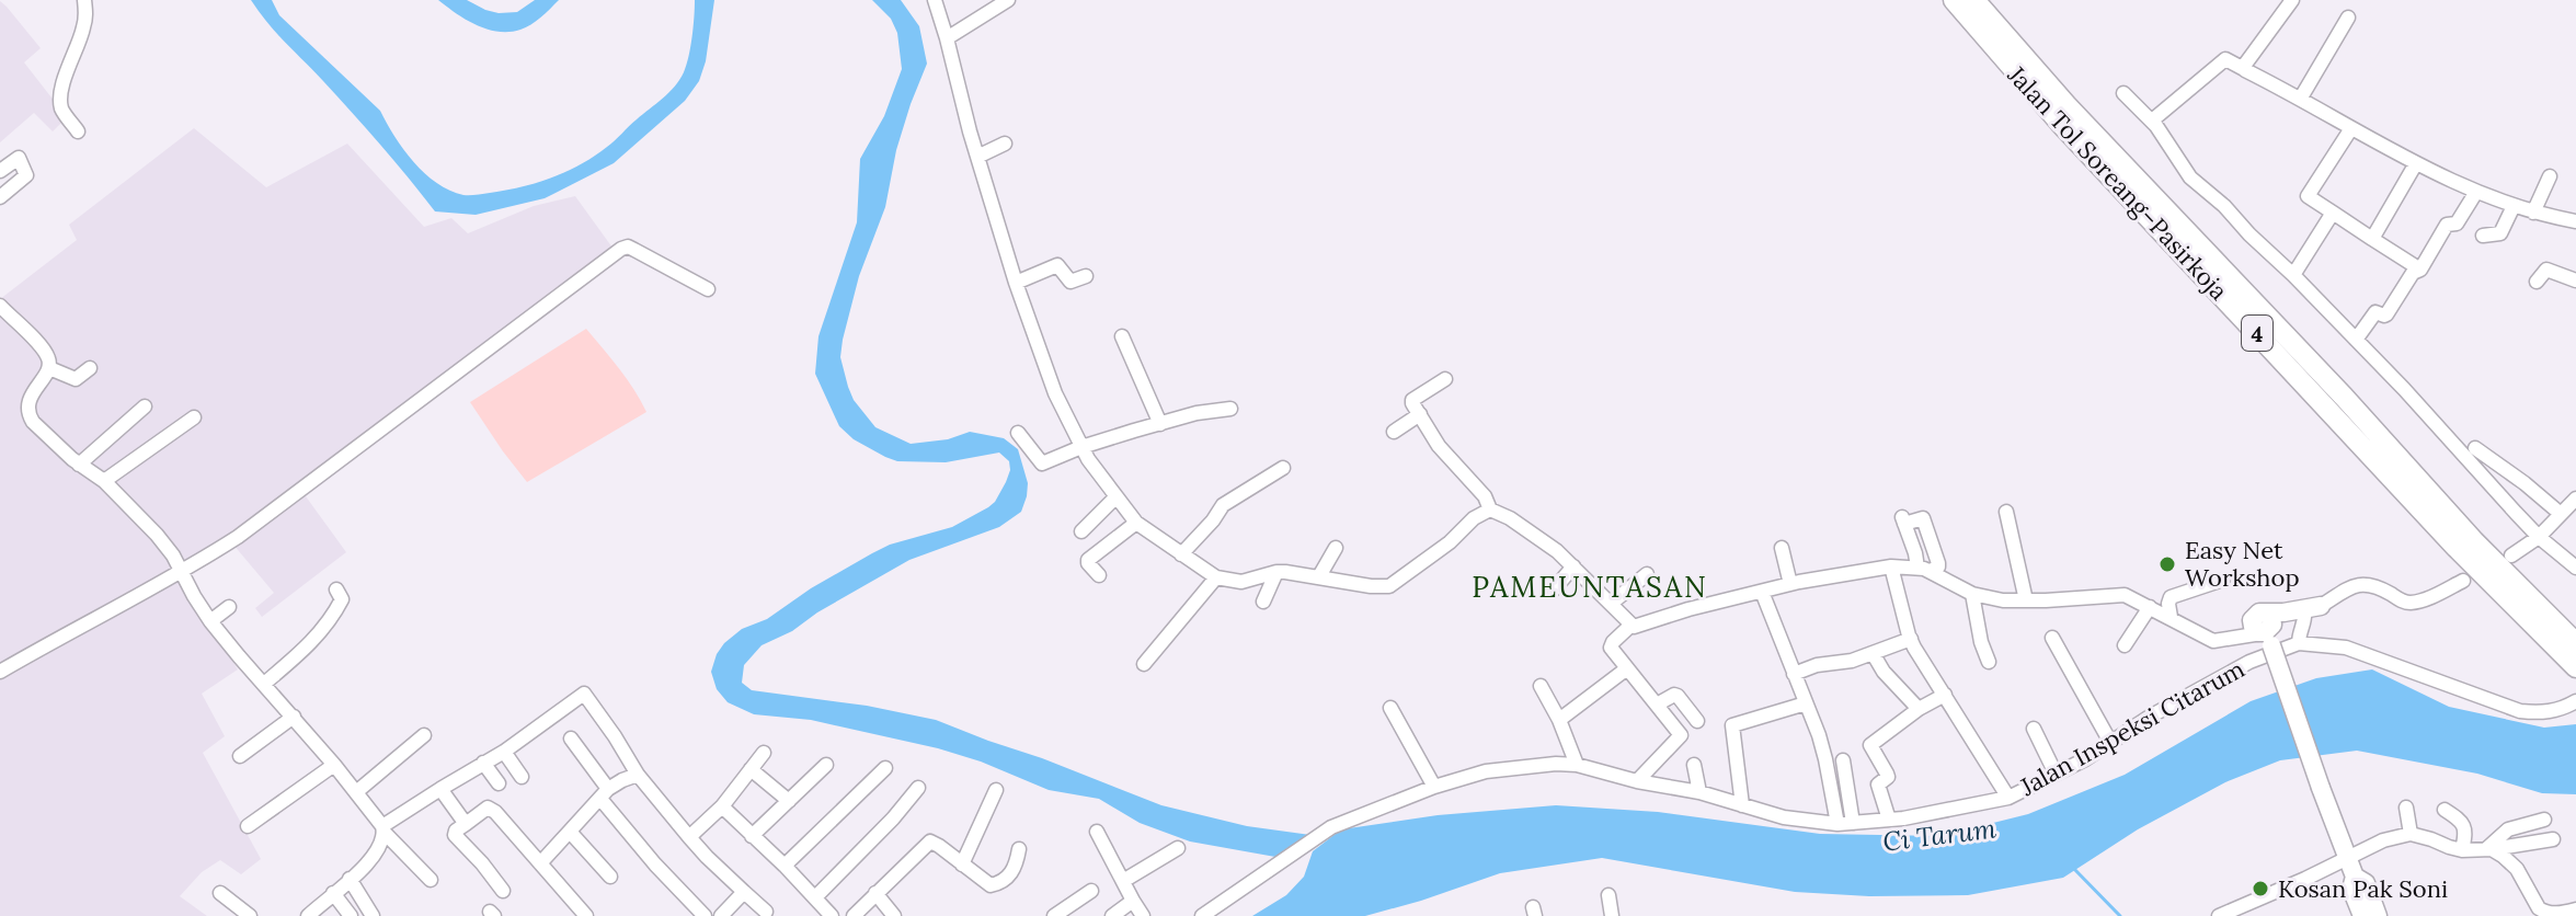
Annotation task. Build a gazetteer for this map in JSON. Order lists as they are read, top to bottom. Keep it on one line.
{"streets":{"highway":["Jalan Tol Soreang–Pasirkoja","4"],"street":["Jalan Inspeksi Citarum"]},"districts":["PAMEUNTASAN"],"water":["Ci Tarum"],"places":["Easy Net Workshop","Kosan Pak Soni"]}
